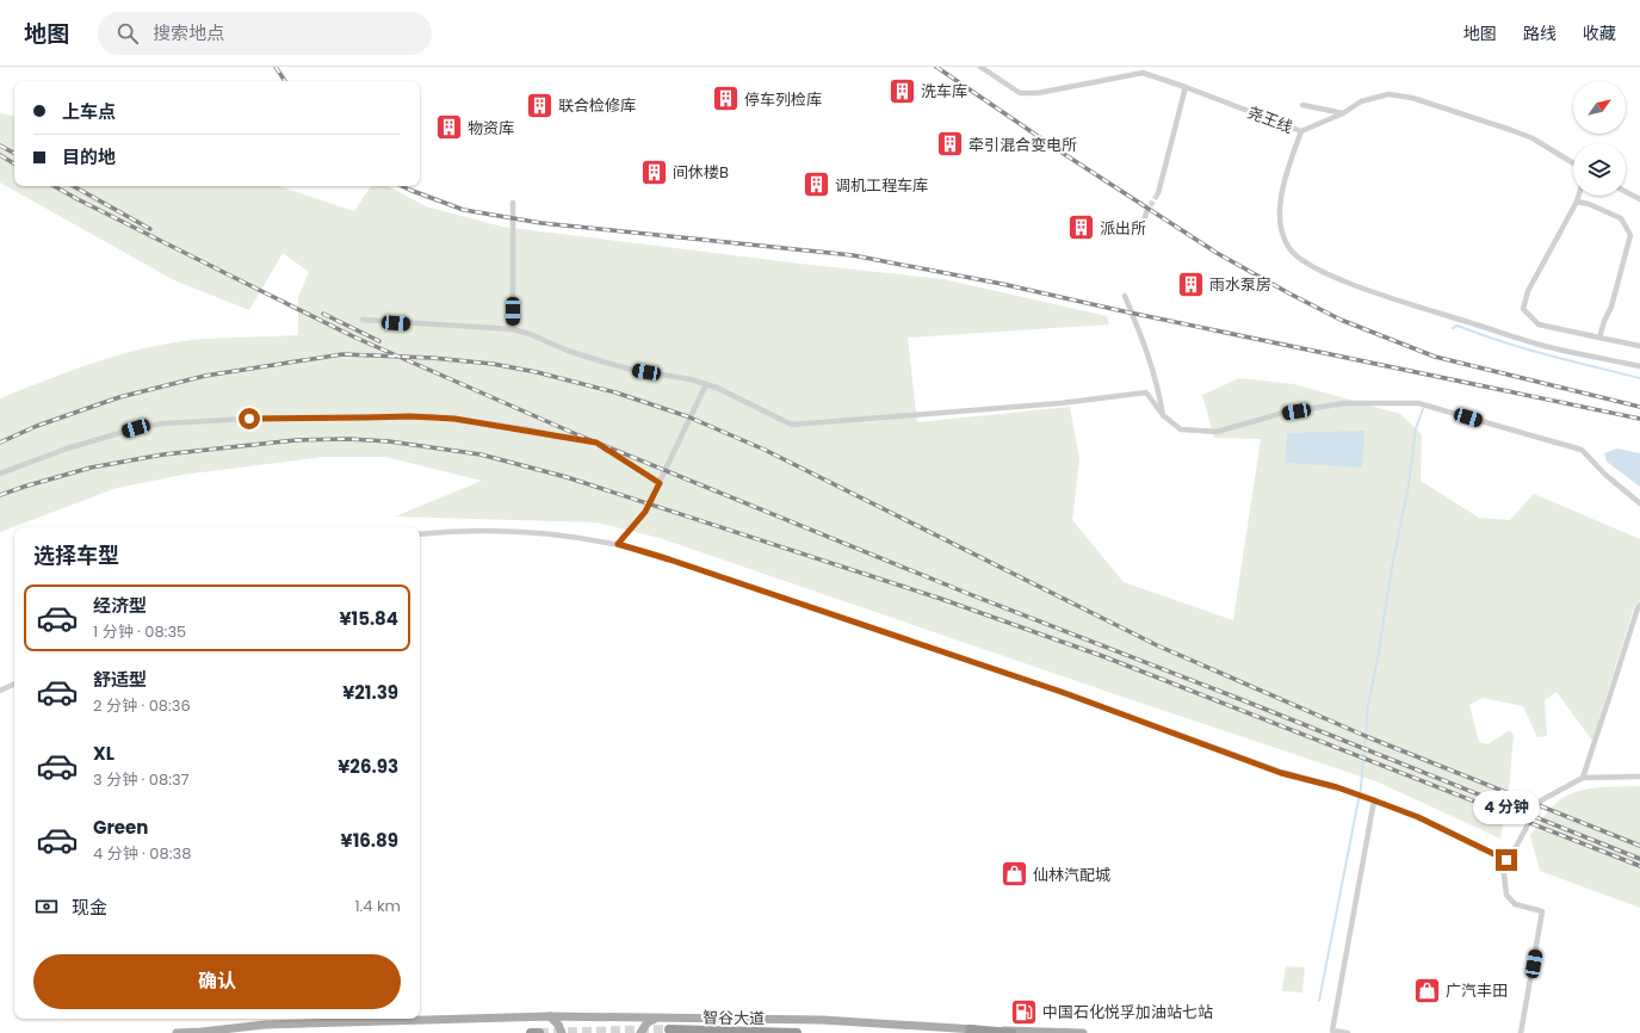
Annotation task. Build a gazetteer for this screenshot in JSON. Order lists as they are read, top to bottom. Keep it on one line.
{"streets":{"highway":["智谷大道"],"street":["尧王线"]},"places":{"building":["洗车库","停车列检库","联合检修库","物资库","牵引混合变电所","间休楼B","调机工程车库","派出所","雨水泵房"],"shop":["仙林汽配城","广汽丰田"],"fuel station":["中国石化悦孚加油站七站"]},"north":"top right","page":{"header":"地图","search":"搜索地点","nav":["地图","路线","收藏"],"banner":["上车点","目的地"],"heading":"选择车型","list":[{"name":"经济型","note":"1 分钟 · 08:35","value":"¥15.84"},{"name":"舒适型","note":"2 分钟 · 08:36","value":"¥21.39"},{"name":"XL","note":"3 分钟 · 08:37","value":"¥26.93"},{"name":"Green","note":"4 分钟 · 08:38","value":"¥16.89"}],"bubble":"4 分钟","pay":["现金","1.4 km"],"buttons":"确认"}}
